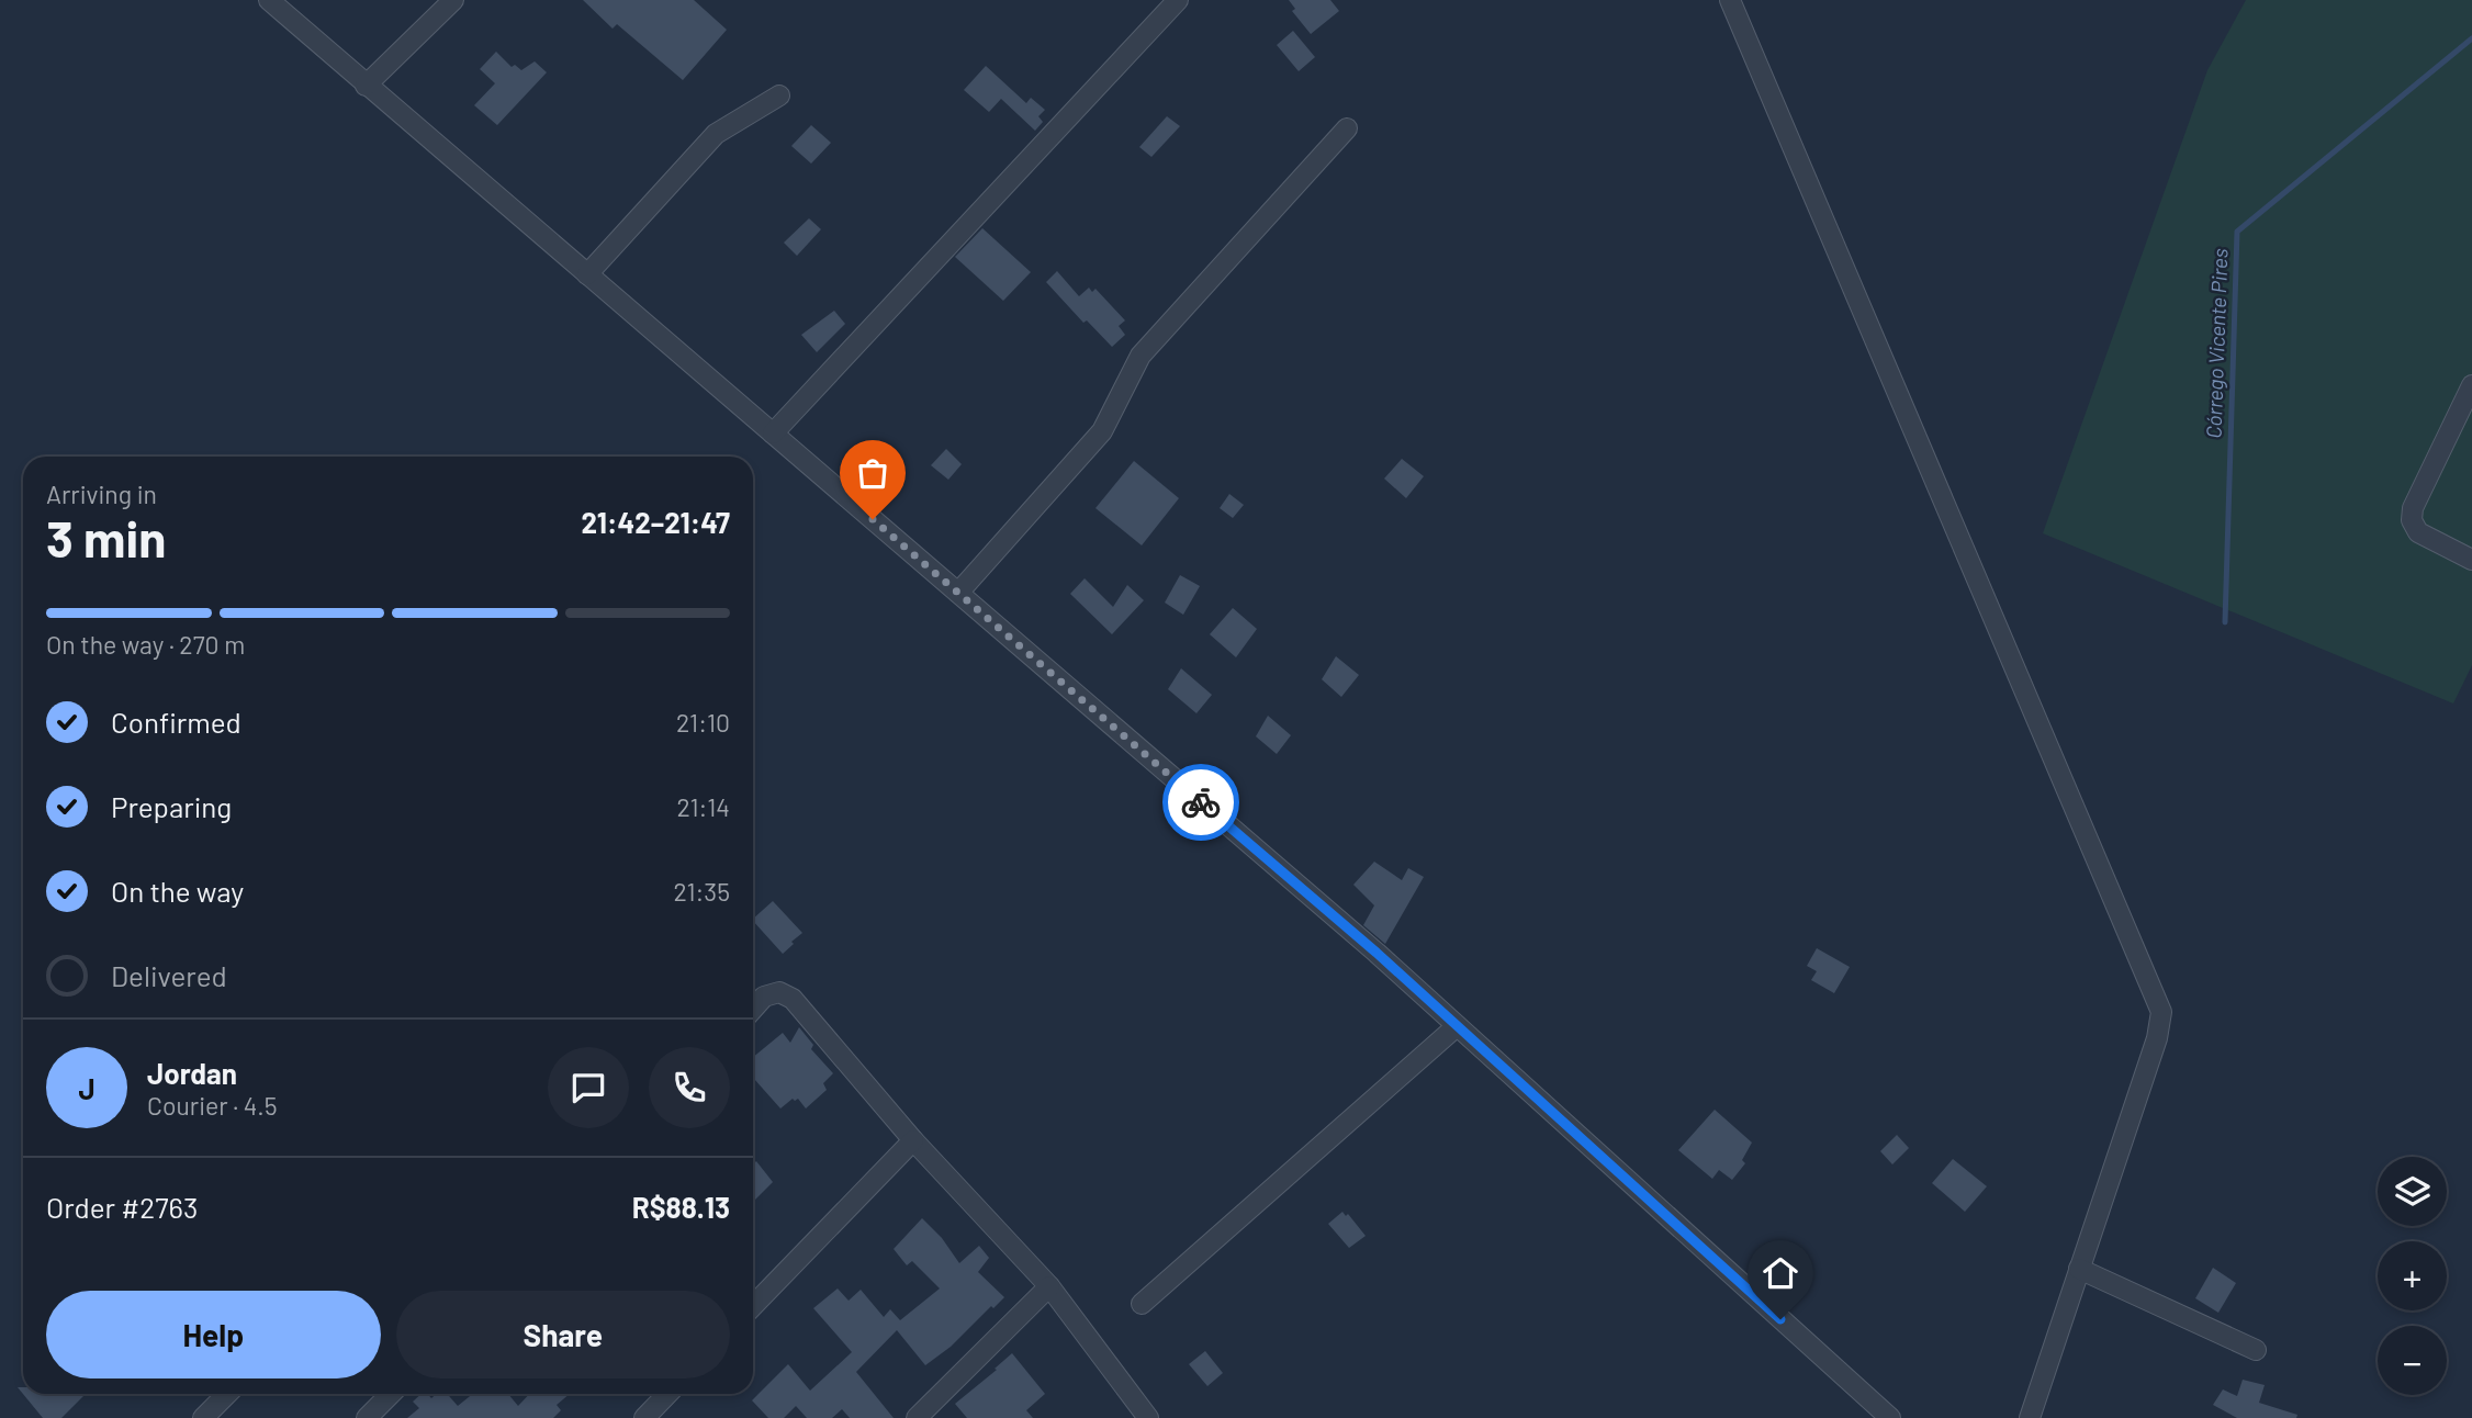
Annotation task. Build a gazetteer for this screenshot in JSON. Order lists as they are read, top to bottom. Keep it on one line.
{"water":["Córrego Vicente Pires"],"page":{"heading":["3 min","Arriving in","21:42–21:47"],"panel":["Jordan","Courier · 4.5","Order #2763","R$88.13"],"bar":"On the way · 270 m","list":[["Confirmed","21:10"],["Preparing","21:14"],["On the way","21:35"],"Delivered"],"round":"J","map_buttons":["+","−"],"buttons":["Help","Share"]}}
